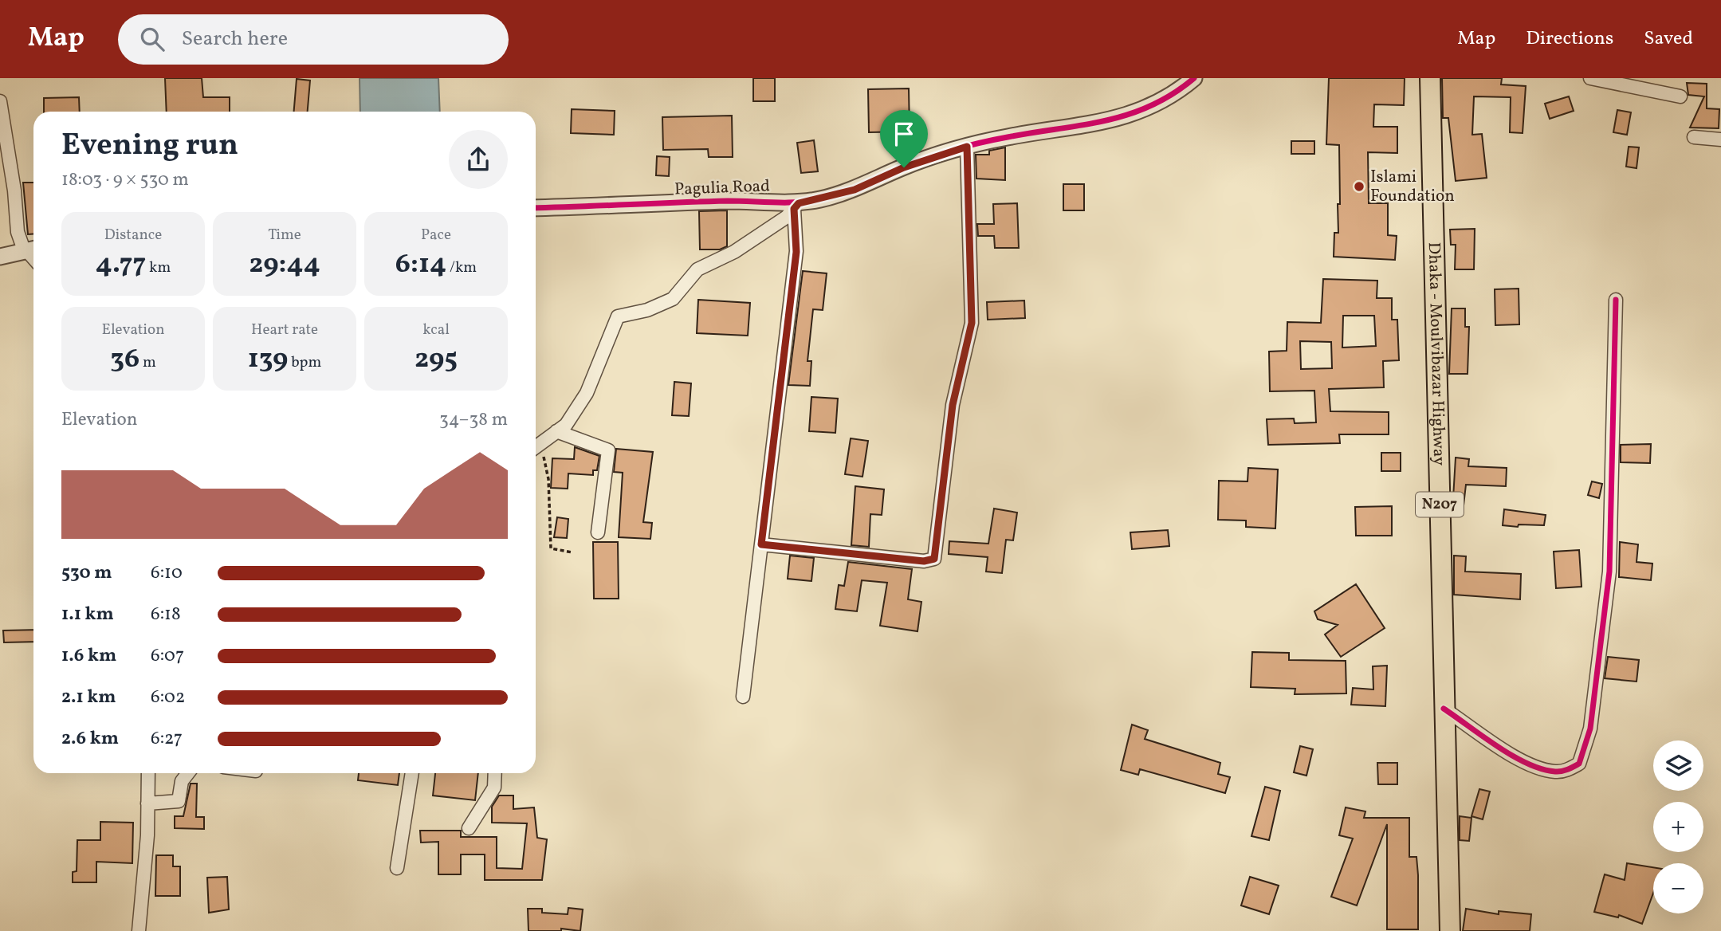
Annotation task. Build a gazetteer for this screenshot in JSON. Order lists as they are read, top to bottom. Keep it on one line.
{"streets":{"highway":["Dhaka - Moulvibazar Highway","N207"],"street":["Pagulia Road"]},"places":["Islami Foundation"],"page":{"header":"Map","search":"Search here","nav":["Map","Directions","Saved"],"heading":["Evening run","18:03 · 9 × 530 m"],"stats":[["Distance","4.77 km"],["Time","29:44"],["Pace","6:14 /km"],["Elevation","36 m"],["Heart rate","139 bpm"],["kcal","295"]],"chart":["Elevation","34–38 m"],"list":[{"name":"530 m","note":"6:10"},{"name":"1.1 km","note":"6:18"},{"name":"1.6 km","note":"6:07"},{"name":"2.1 km","note":"6:02"},{"name":"2.6 km","note":"6:27"}],"map_buttons":["+","−"]}}
